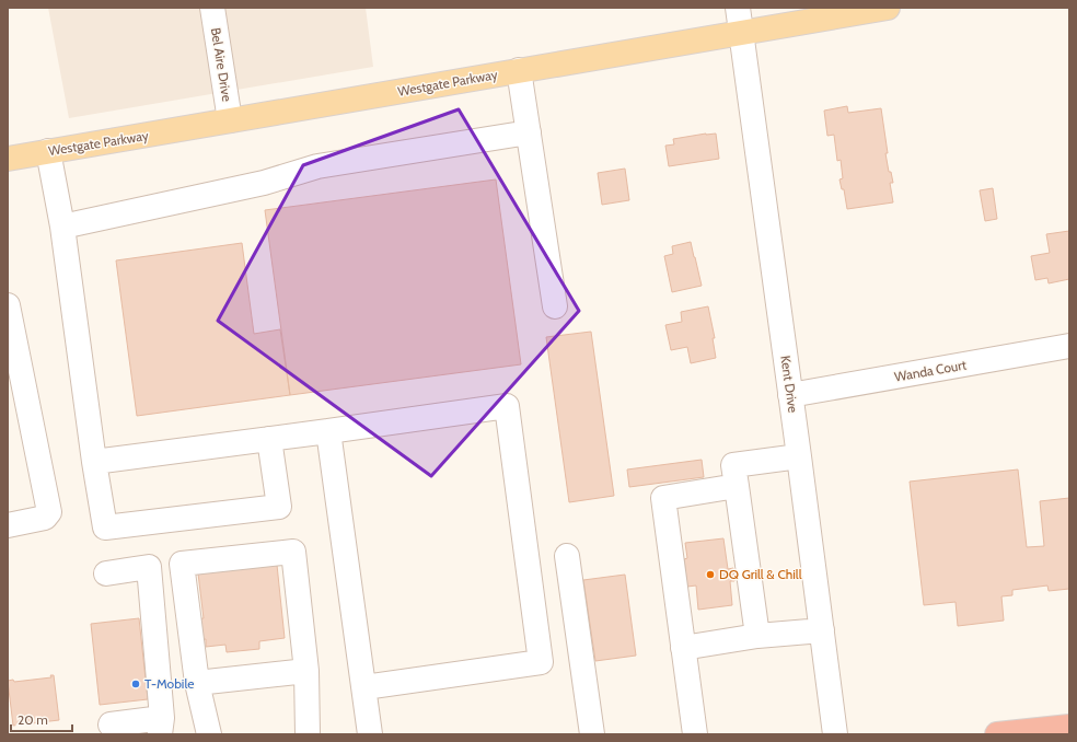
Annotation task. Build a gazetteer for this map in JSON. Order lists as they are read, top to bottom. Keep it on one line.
{"streets":{"main road":["Westgate Parkway"],"street":["Bel Aire Drive","Wanda Court","Kent Drive"]},"crossings":[["Bel Aire Drive","Westgate Parkway"],["Westgate Parkway","Kent Drive"],["Wanda Court","Kent Drive"]],"places":["DQ Grill & Chill","T-Mobile"],"scale_bar":"20 m"}
